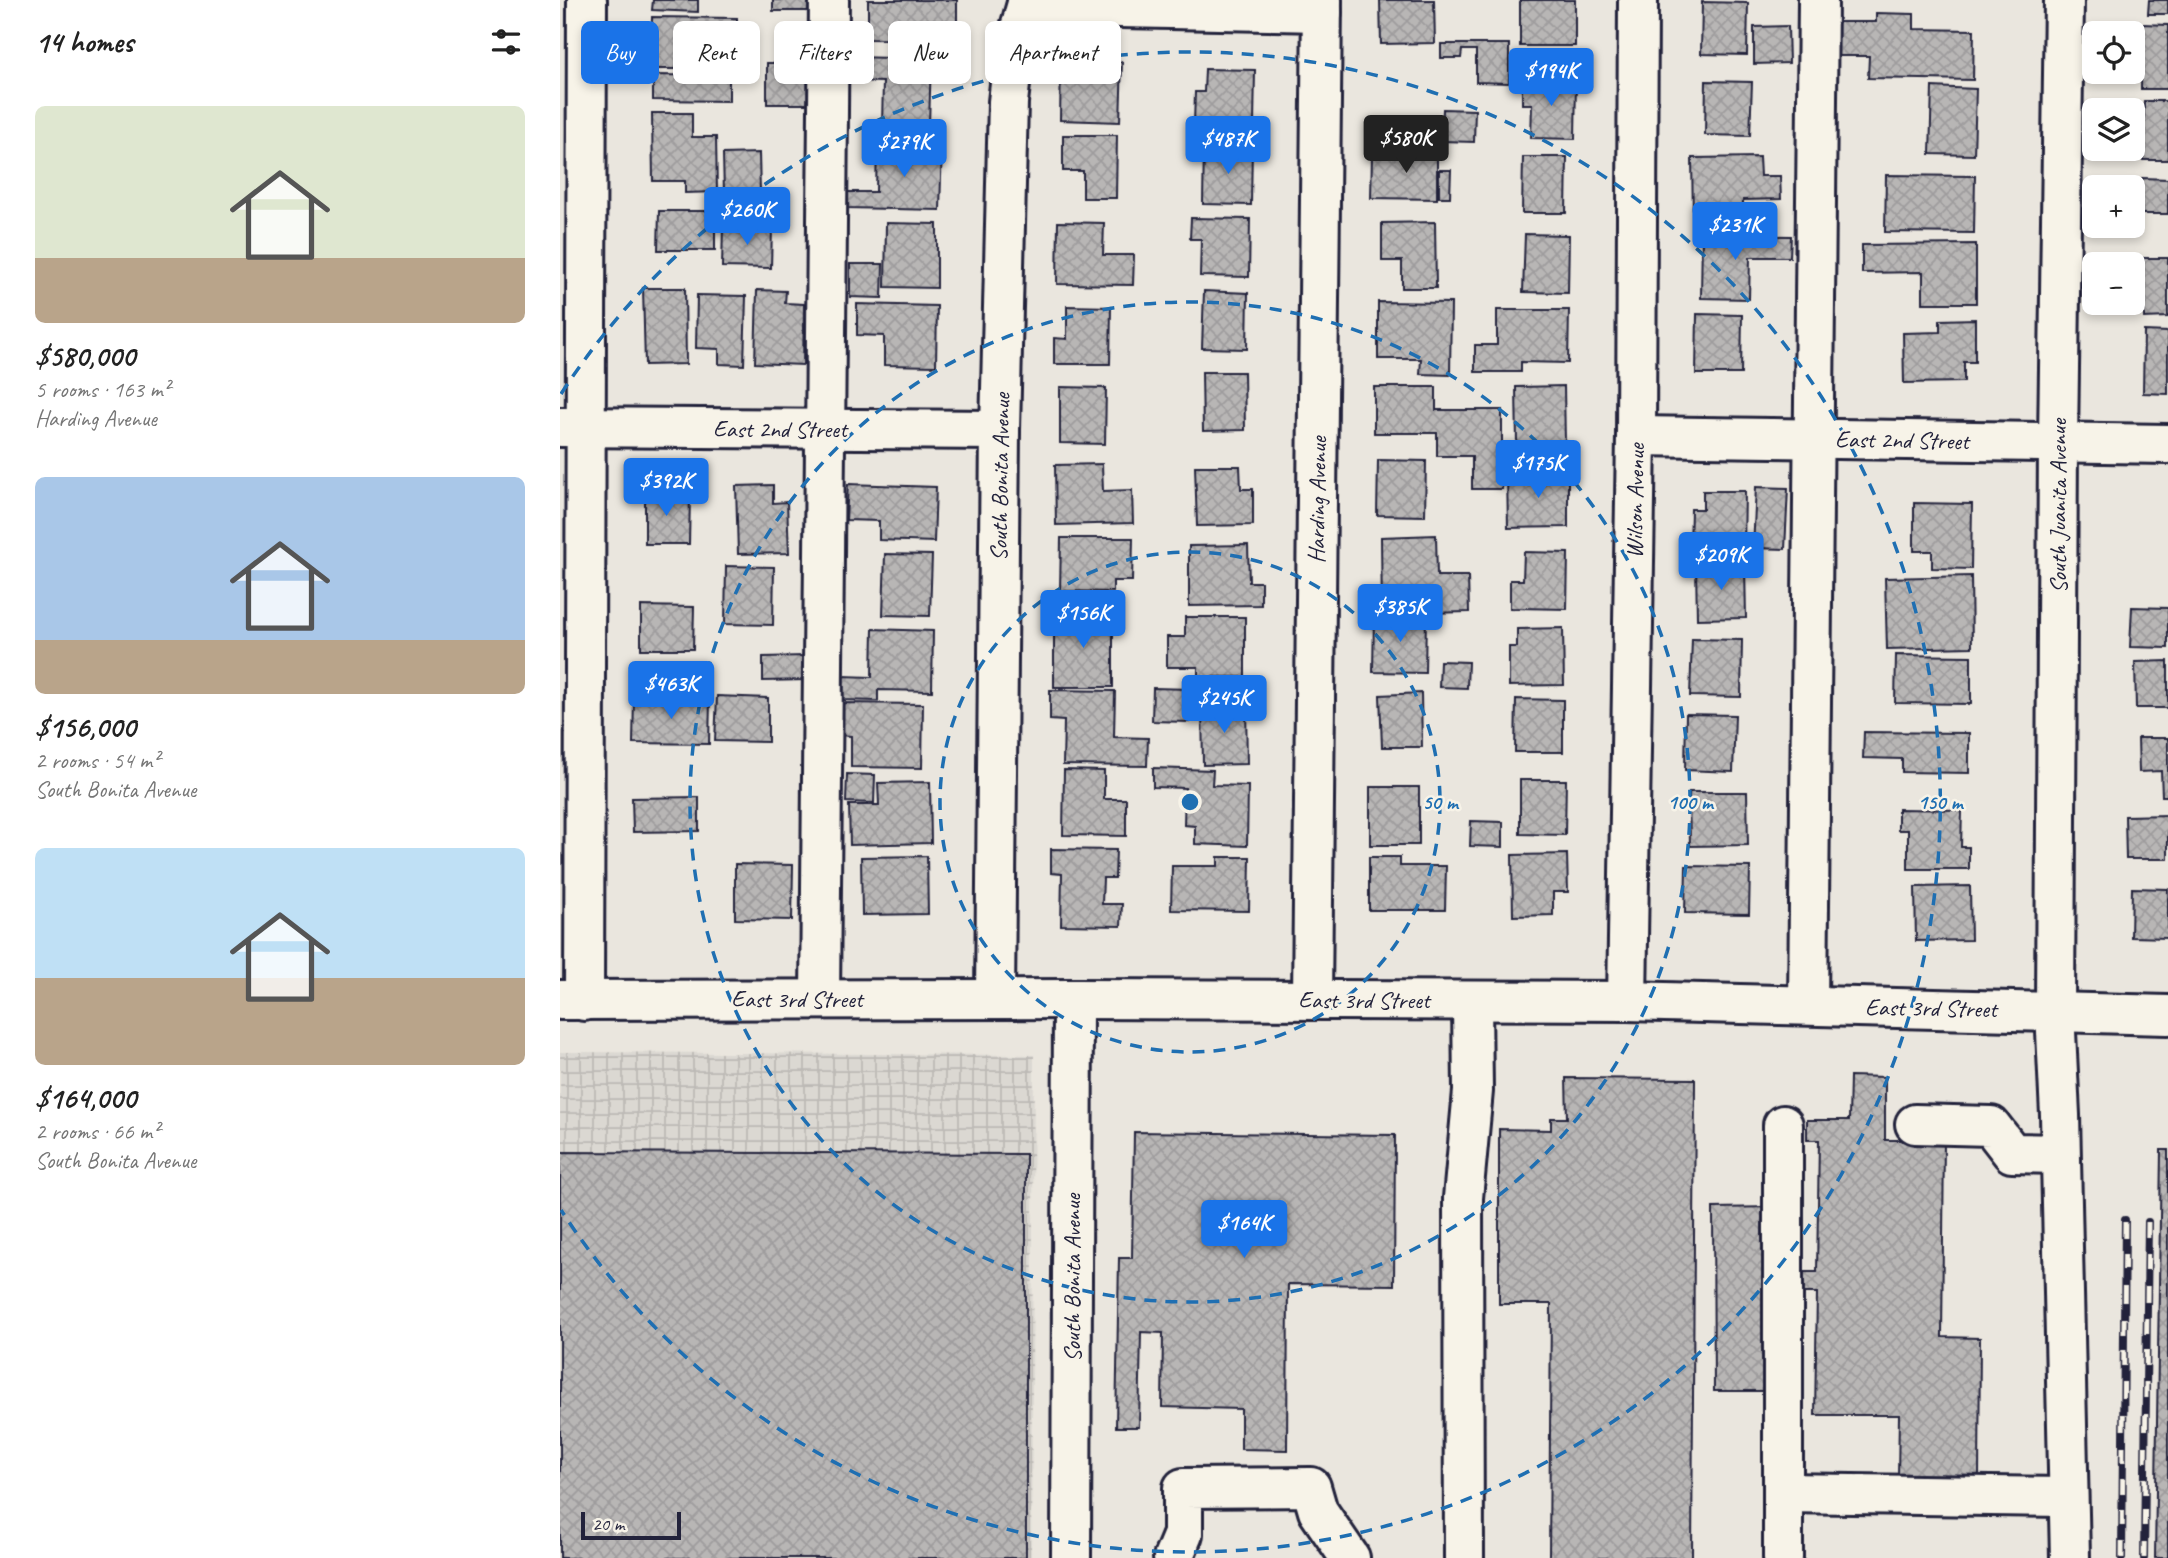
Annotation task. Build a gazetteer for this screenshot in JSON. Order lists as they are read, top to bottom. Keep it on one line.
{"streets":{"street":["East 2nd Street","South Bonita Avenue","Harding Avenue","Wilson Avenue","South Juanita Avenue","East 3rd Street"]},"crossings":[["East 2nd Street","South Bonita Avenue"],["East 2nd Street","Wilson Avenue"],["East 2nd Street","South Juanita Avenue"],["South Bonita Avenue","East 3rd Street"],["Harding Avenue","East 3rd Street"],["Wilson Avenue","East 3rd Street"],["South Juanita Avenue","East 3rd Street"]],"scale_bar":"20 m","page":{"heading":"14 homes","map_buttons":["+","−"],"chip":["Buy","Rent","Filters","New","Apartment"],"price":["$194K","$580K","$487K","$279K","$260K","$231K","$175K","$392K","$209K","$385K","$156K","$463K","$245K","$164K"],"list":[{"name":"$580,000","note":"5 rooms · 163 m² · Harding Avenue"},{"name":"$156,000","note":"2 rooms · 54 m² · South Bonita Avenue"},{"name":"$164,000","note":"2 rooms · 66 m² · South Bonita Avenue"}],"scale":"20 m"},"rings":["50 m","100 m","150 m"]}
